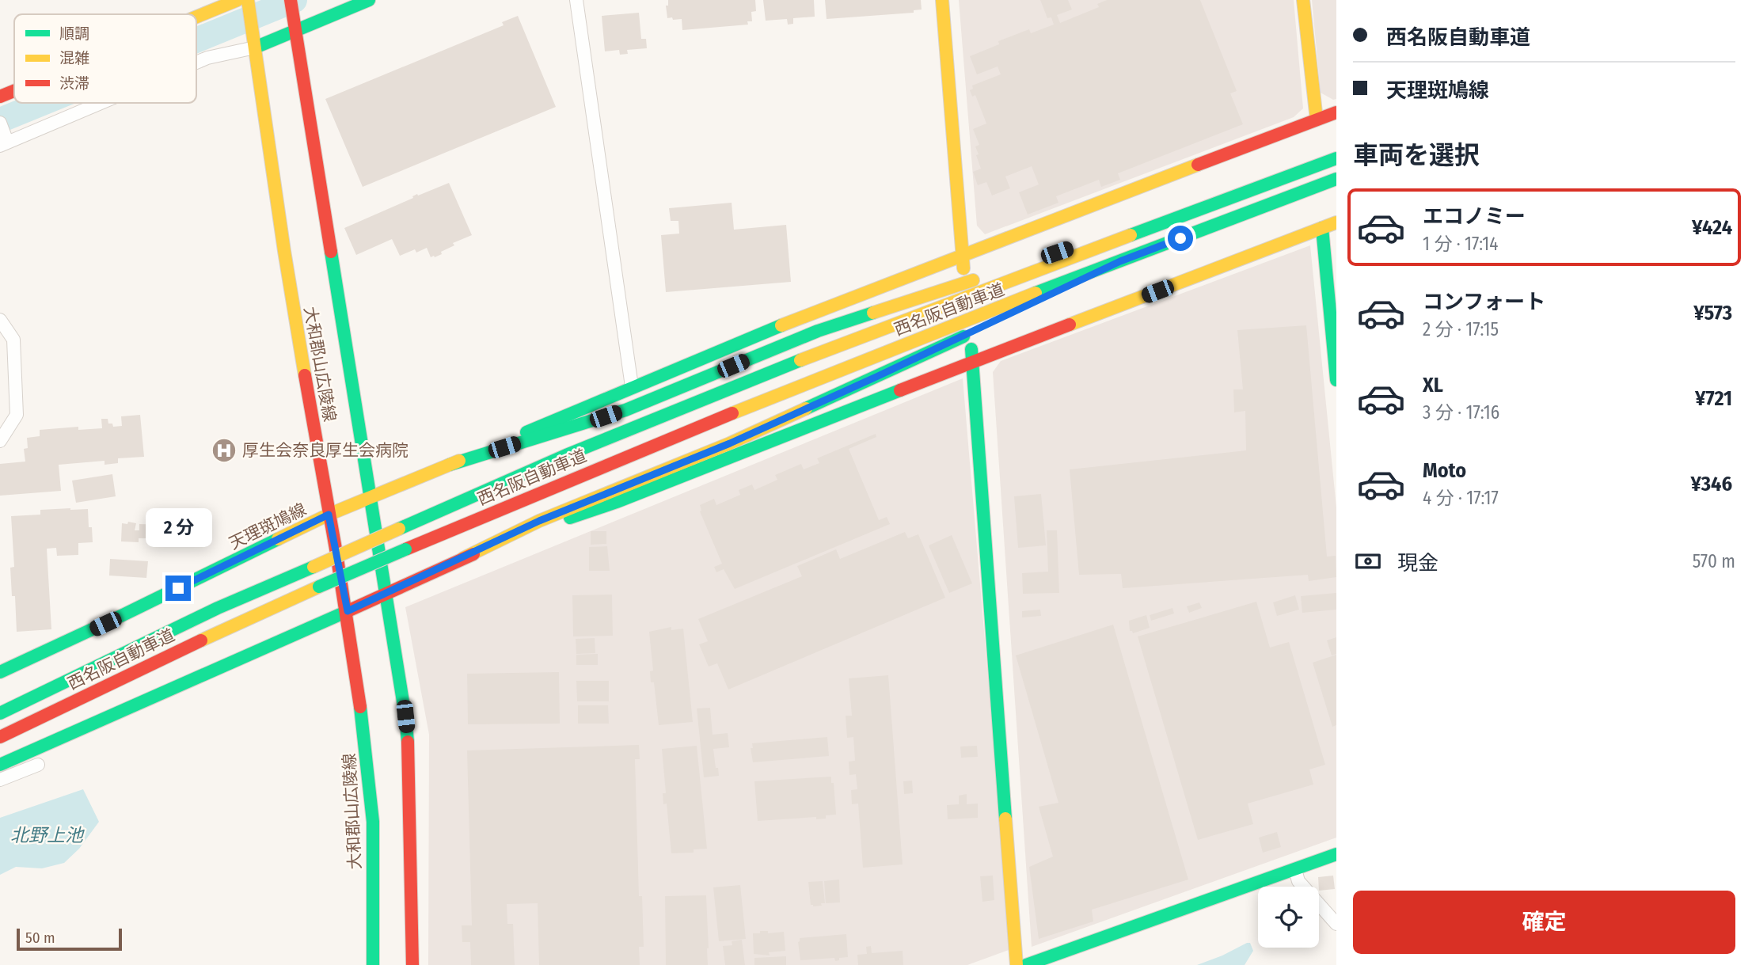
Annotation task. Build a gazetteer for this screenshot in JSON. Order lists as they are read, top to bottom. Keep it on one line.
{"streets":{"main road":["西名阪自動車道","大和郡山広陵線","天理斑鳩線"]},"crossings":[["大和郡山広陵線","天理斑鳩線"]],"water":["北野上池"],"places":{"hospital":["厚生会奈良厚生会病院"]},"legend":["順調","混雑","渋滞"],"scale_bar":"50 m","page":{"banner":["西名阪自動車道","天理斑鳩線"],"heading":"車両を選択","list":[{"name":"エコノミー","note":"1 分 · 17:14","value":"¥424"},{"name":"コンフォート","note":"2 分 · 17:15","value":"¥573"},{"name":"XL","note":"3 分 · 17:16","value":"¥721"},{"name":"Moto","note":"4 分 · 17:17","value":"¥346"}],"bubble":"2 分","pay":["現金","570 m"],"buttons":"確定","scale":"50 m"}}
